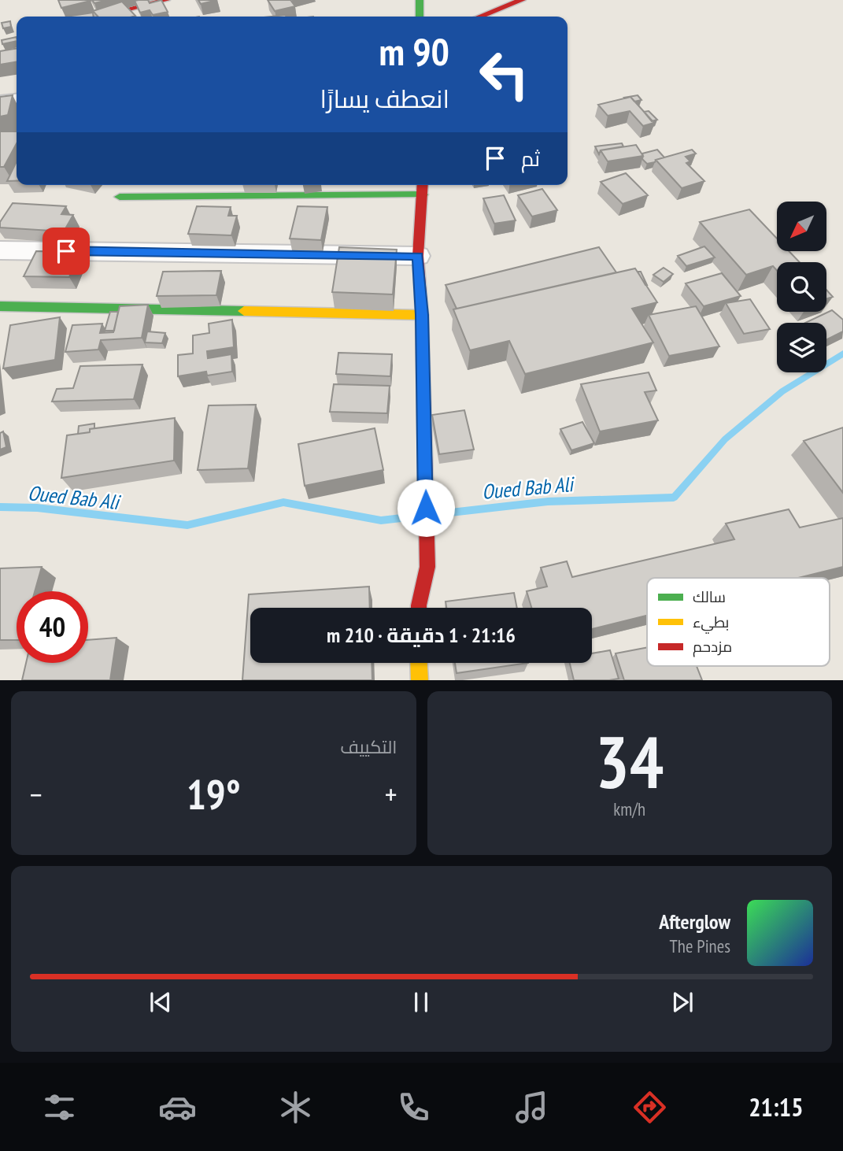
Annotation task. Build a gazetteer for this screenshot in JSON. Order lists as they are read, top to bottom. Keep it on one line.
{"water":["Oued Bab Ali"],"legend":["سالك","بطيء","مزدحم"],"north":"bottom left","page":{"turn":["90 m","انعطف يسارًا"],"then":"ثم","limit":"40","trip":"21:16 · 1 دقيقة · 210 m","tile":[["34","km/h"],"التكييف"],"heat":["−","19°","+"],"song":["Afterglow","The Pines"],"tabs":"21:15"}}
